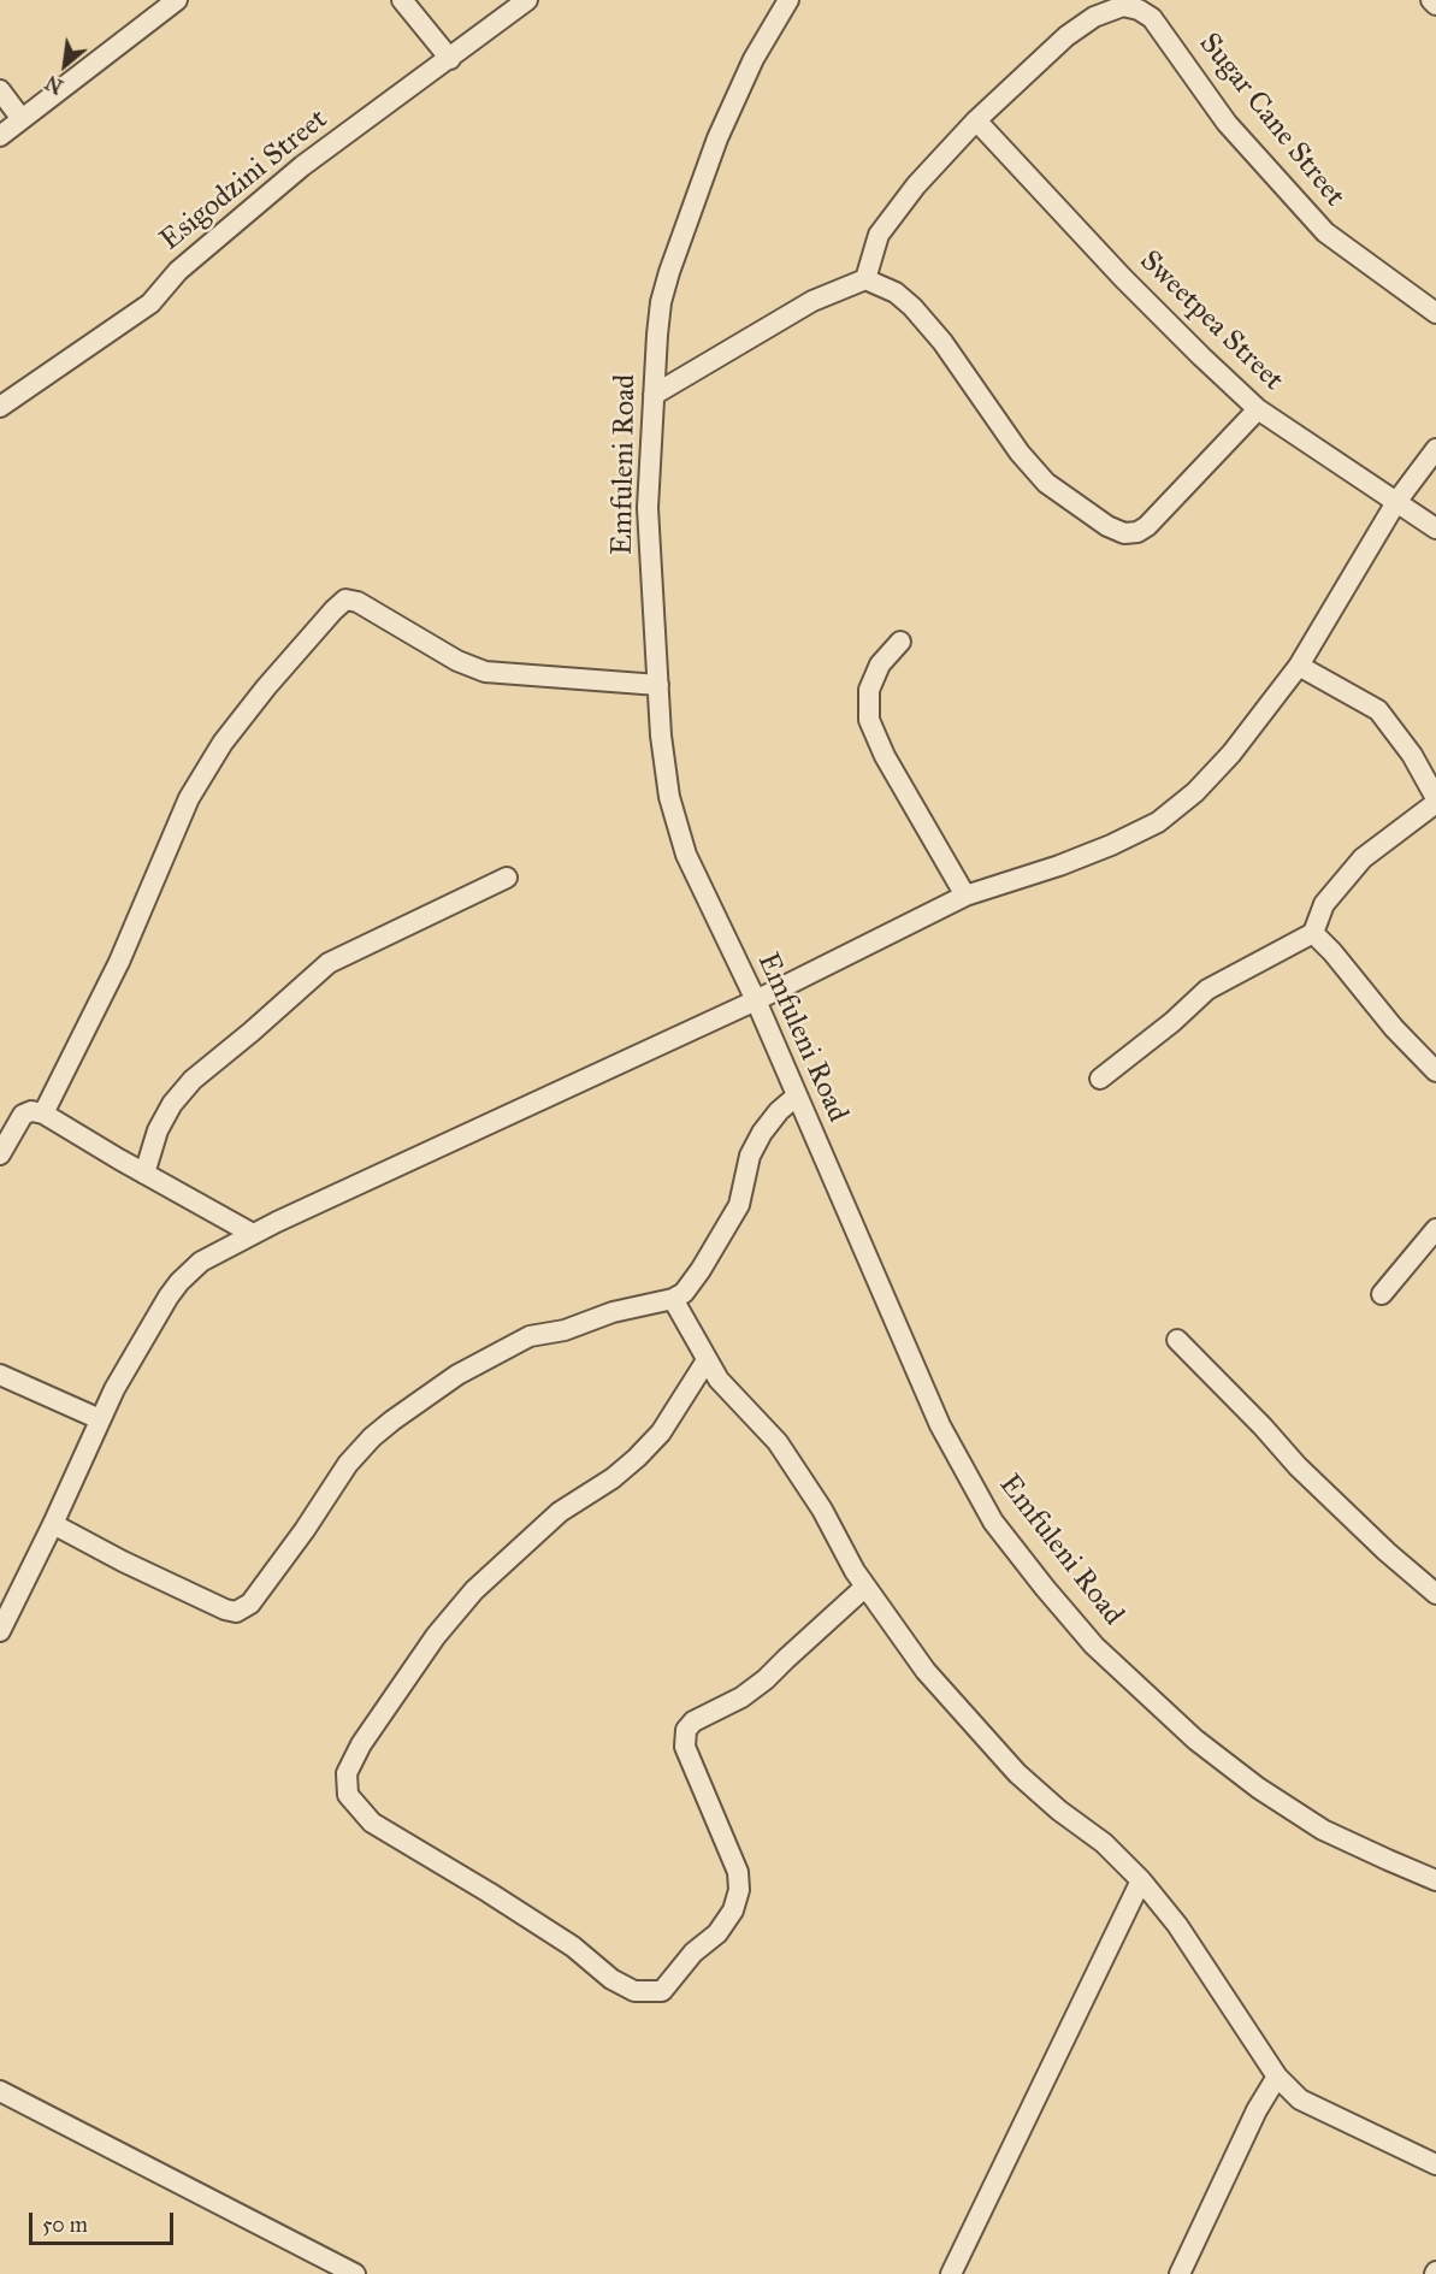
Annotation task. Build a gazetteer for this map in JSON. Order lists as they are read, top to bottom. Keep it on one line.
{"streets":{"street":["Sugar Cane Street","Esigodzini Street","Sweetpea Street","Emfuleni Road"]},"crossings":[["Sugar Cane Street","Sweetpea Street"]],"scale_bar":"50 m","north":"bottom left"}
